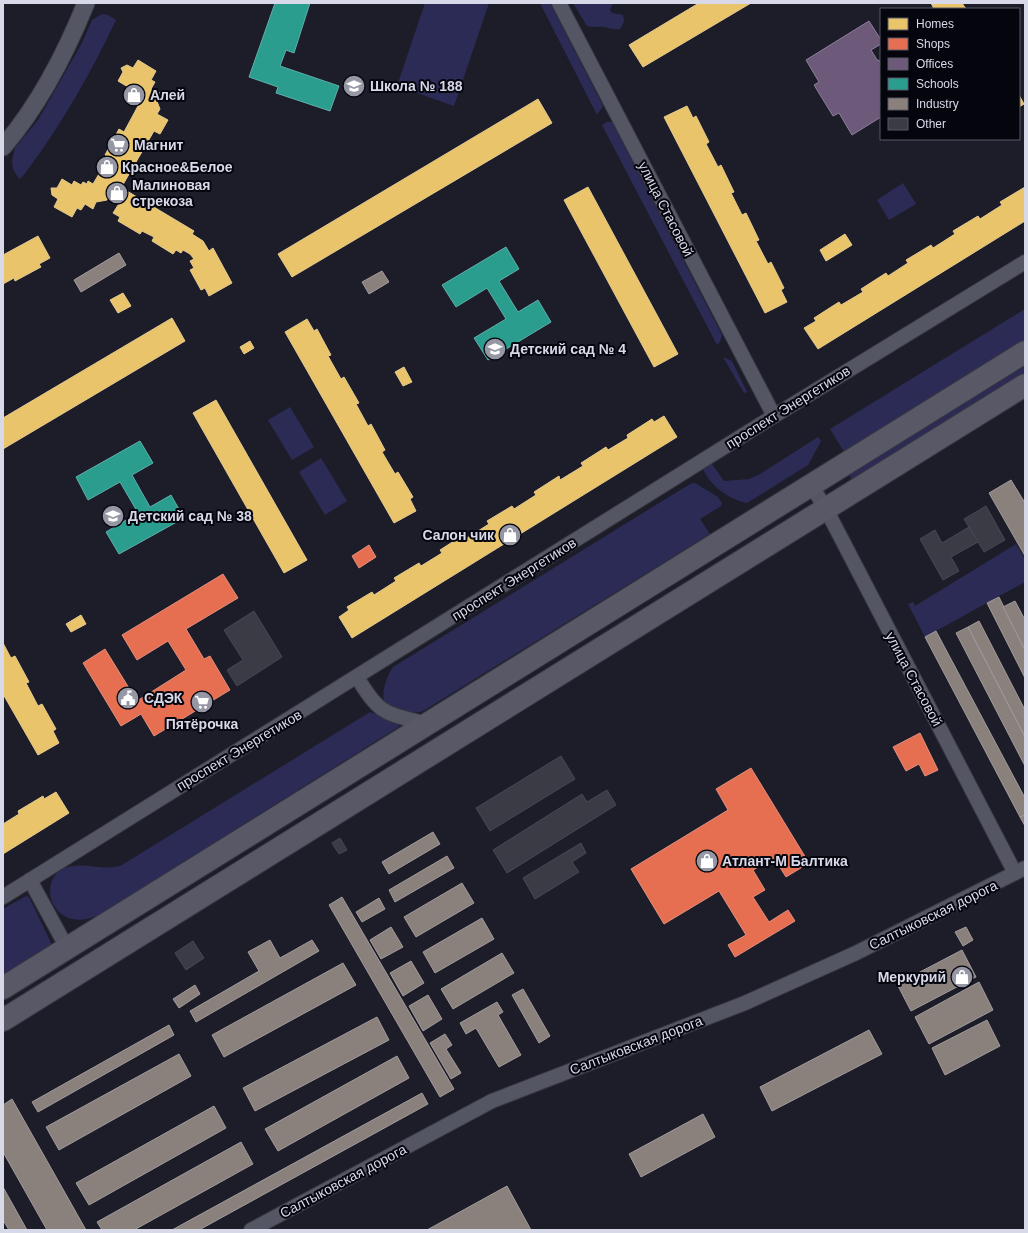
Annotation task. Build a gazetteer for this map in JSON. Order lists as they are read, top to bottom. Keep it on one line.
{"streets":{"street":["улица Стасовой","проспект Энергетиков","Салтыковская дорога"]},"crossings":[["улица Стасовой","проспект Энергетиков"],["улица Стасовой","Салтыковская дорога"]],"places":{"school or university":["Школа № 188","Детский сад № 4","Детский сад № 38"],"shop":["Алей","Красное&Белое","Малиновая стрекоза","Салон чик","Атлант-М Балтика","Меркурий"],"supermarket":["Магнит","Пятёрочка"],"public building":["СДЭК"]},"legend":["Homes","Shops","Offices","Schools","Industry","Other"]}
